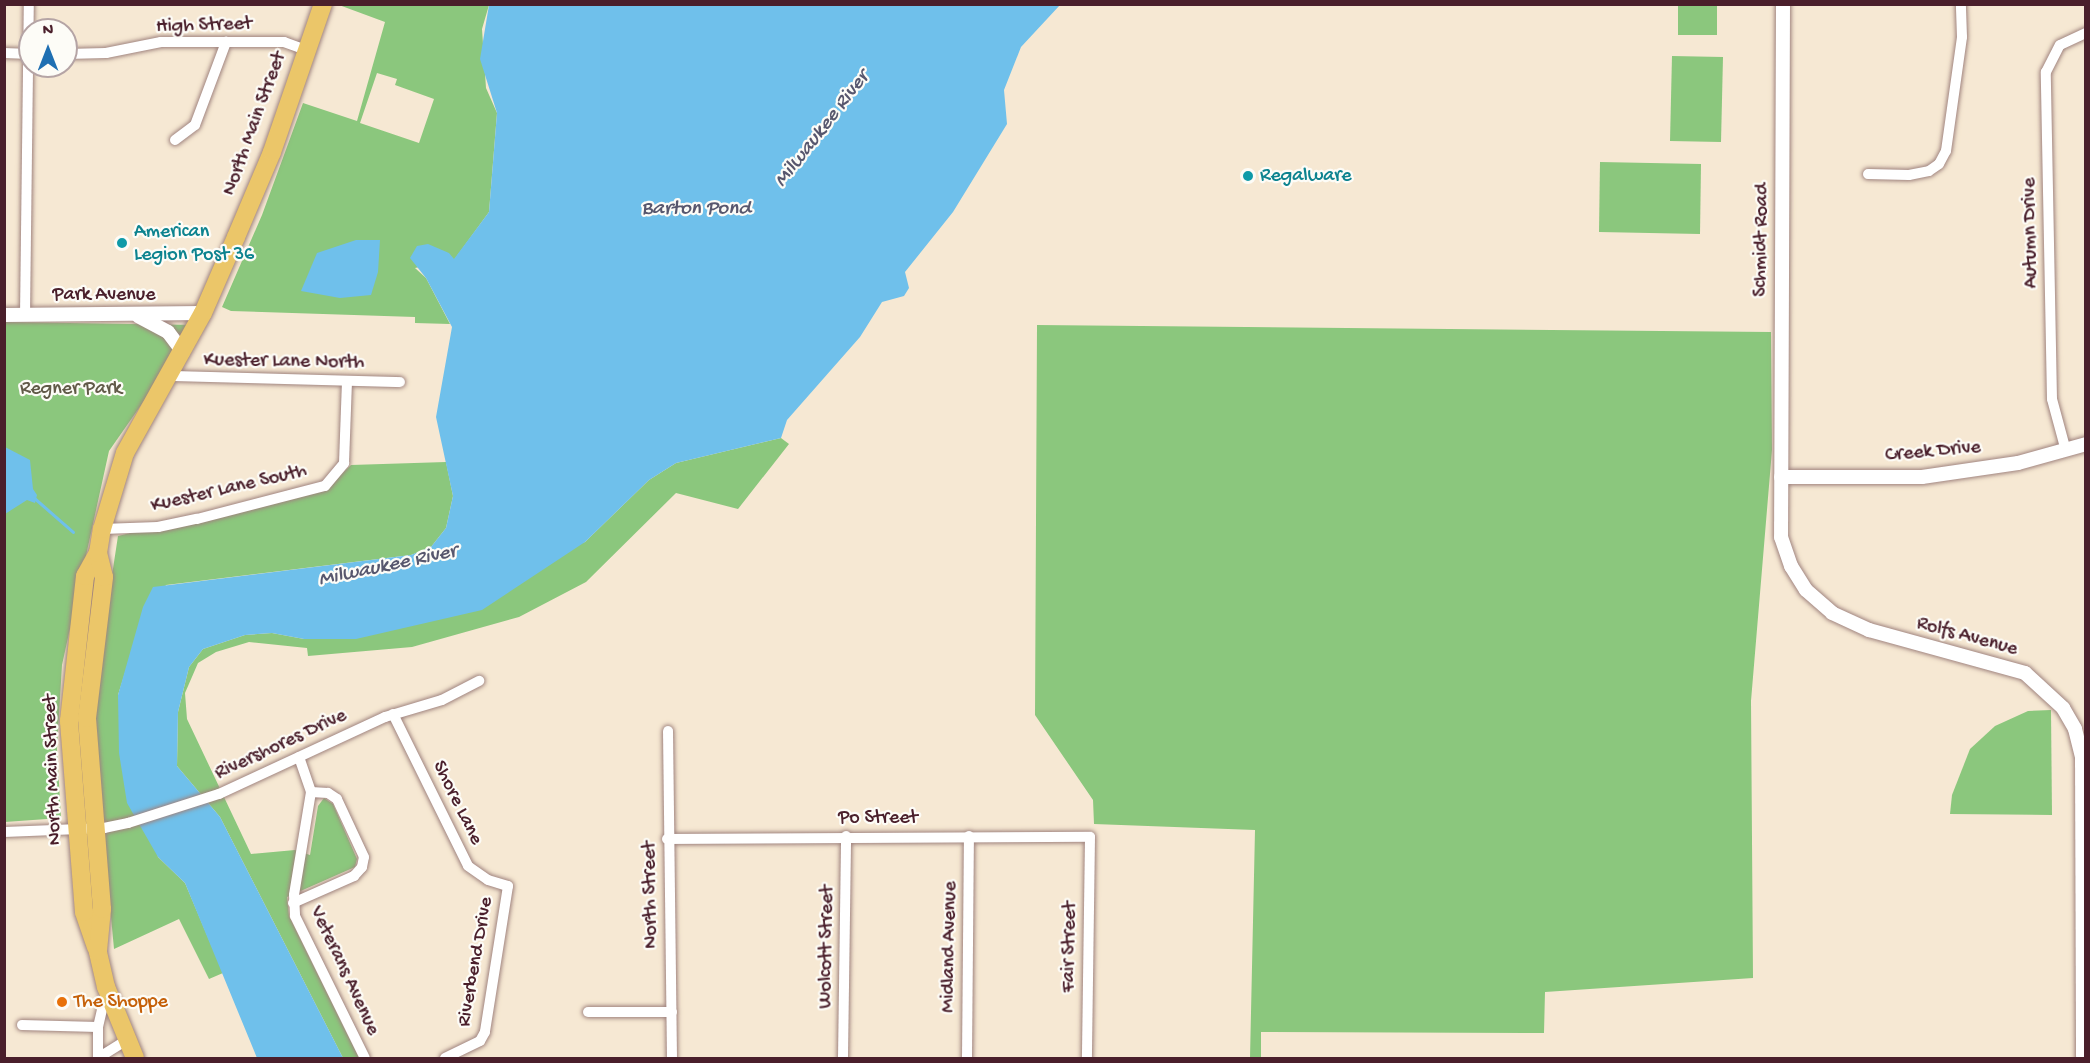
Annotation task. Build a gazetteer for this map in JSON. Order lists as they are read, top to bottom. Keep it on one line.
{"streets":{"main road":["North Main Street"],"street":["High Street","Autumn Drive","Schmidt Road","Park Avenue","Kuester Lane North","Creek Drive","Kuester Lane South","Rolfs Avenue","Rivershores Drive","Shore Lane","Po Street","North Street","Wolcott Street","Midland Avenue","Fair Street","Riverbend Drive","Veterans Avenue"]},"crossings":[["High Street","North Main Street"],["North Main Street","Park Avenue"],["North Main Street","Kuester Lane North"],["North Main Street","Kuester Lane South"],["North Main Street","Rivershores Drive"],["Autumn Drive","Creek Drive"],["Schmidt Road","Creek Drive"],["Schmidt Road","Rolfs Avenue"],["Kuester Lane North","Kuester Lane South"],["Creek Drive","Rolfs Avenue"],["Rivershores Drive","Shore Lane"],["Shore Lane","Riverbend Drive"],["Po Street","North Street"],["Po Street","Wolcott Street"],["Po Street","Midland Avenue"],["Po Street","Fair Street"]],"water":["Milwaukee River","Barton Pond"],"parks":["Regner Park"],"places":["Regalware","American Legion Post 36","The Shoppe"],"north":"top"}
